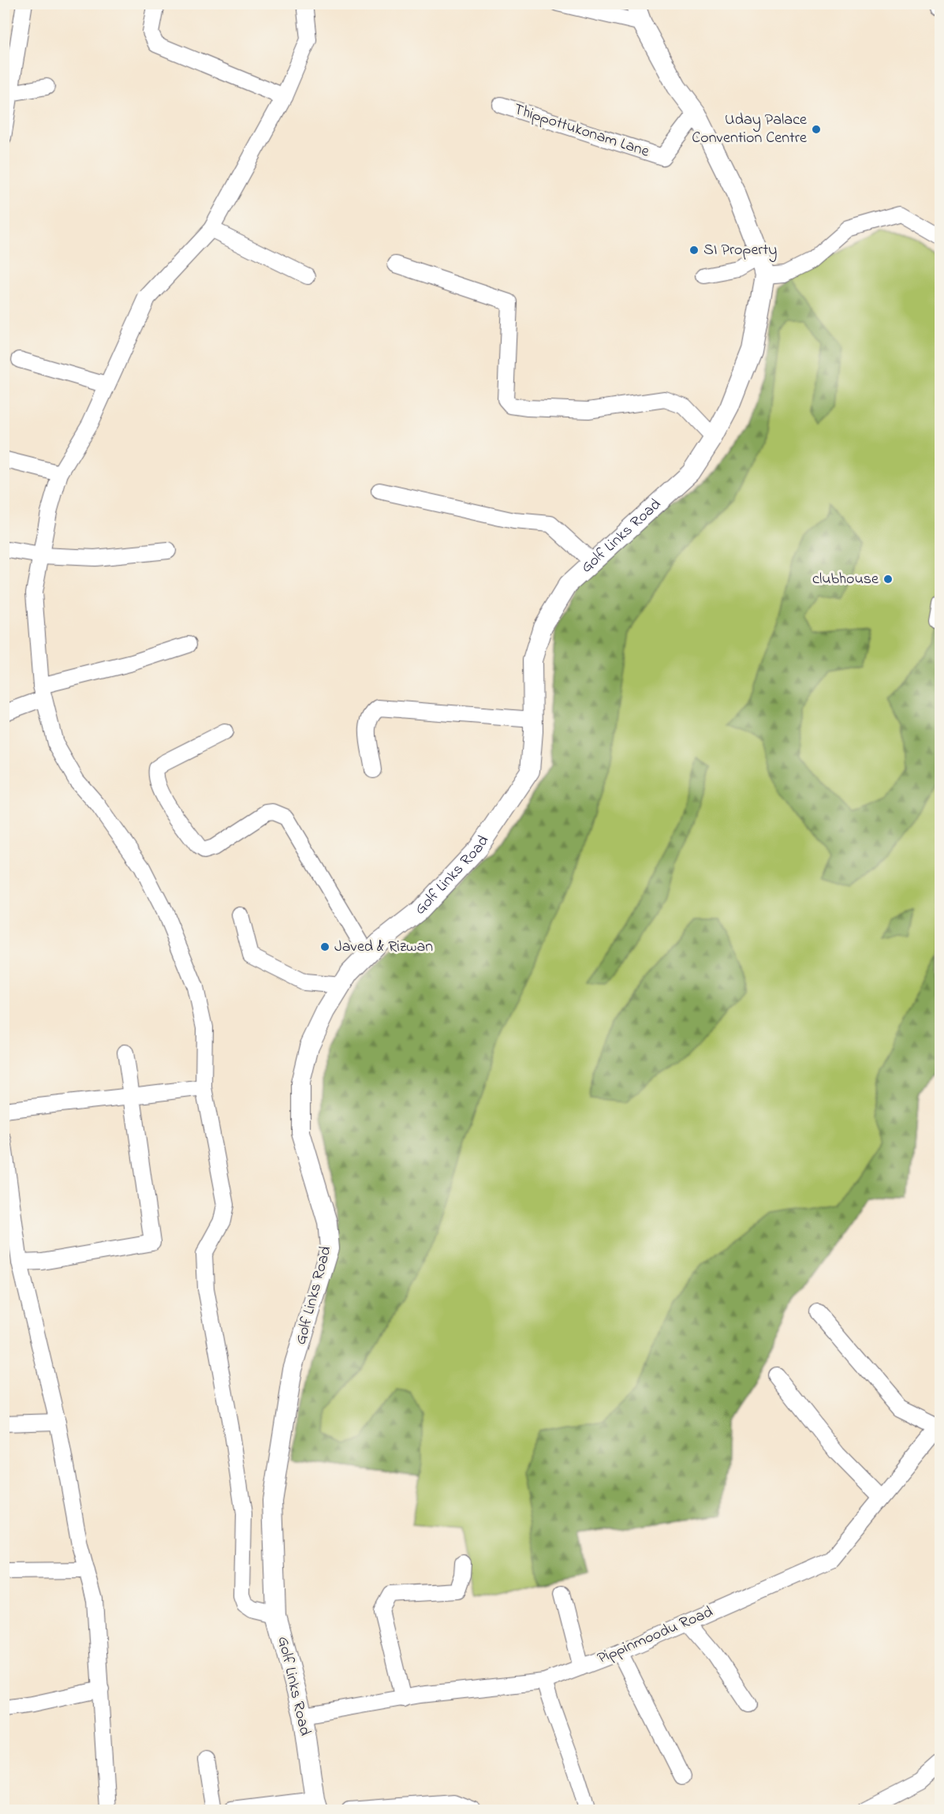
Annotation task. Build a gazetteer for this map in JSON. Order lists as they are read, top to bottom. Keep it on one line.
{"streets":{"street":["Thippottukonam Lane","Golf Links Road","Pippinmoodu Road"]},"crossings":[["Thippottukonam Lane","Golf Links Road"],["Golf Links Road","Pippinmoodu Road"]],"places":["Uday Palace Convention Centre","SI Property","clubhouse","Javed & Rizwan"]}
